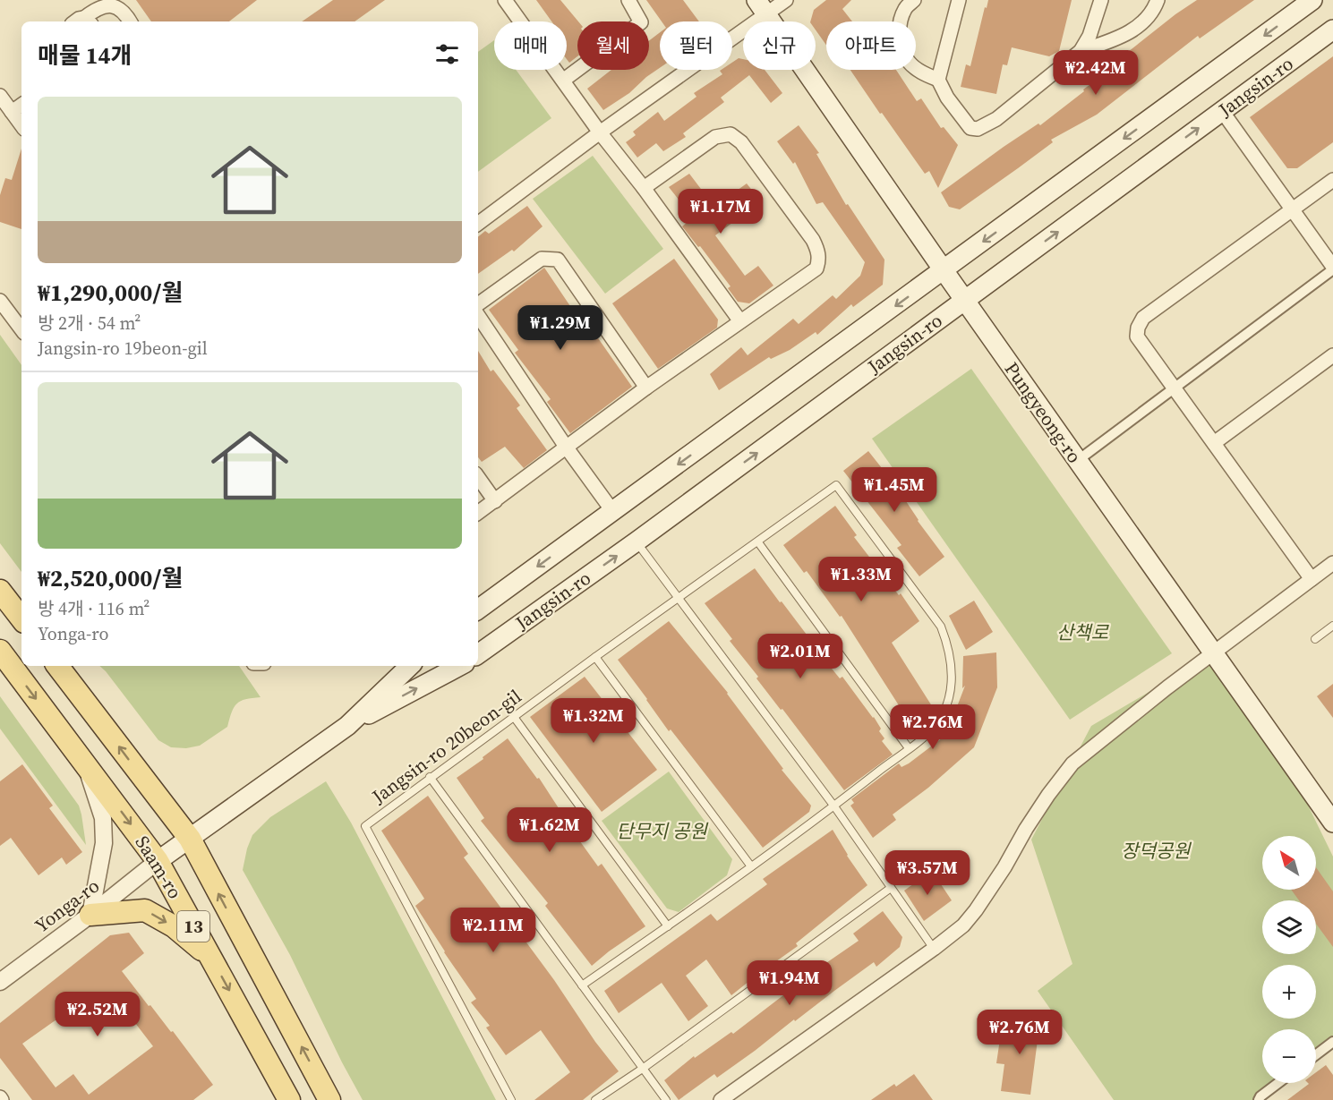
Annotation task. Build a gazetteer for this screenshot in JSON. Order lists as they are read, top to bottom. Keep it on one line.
{"streets":{"main road":["Jangsin-ro","Pungyeong-ro","Saam-ro","13"],"street":["Yonga-ro"],"lane":["Jangsin-ro 20beon-gil"]},"crossings":[["Jangsin-ro","Pungyeong-ro"],["Saam-ro","Yonga-ro"]],"parks":["산책로","단무지 공원","장덕공원"],"north":"top left","page":{"chip":["매매","월세","필터","신규","아파트"],"heading":"매물 14개","price":["₩2.42M","₩1.17M","₩1.29M","₩1.45M","₩1.33M","₩2.01M","₩1.32M","₩2.76M","₩1.62M","₩3.57M","₩2.11M","₩1.94M","₩2.52M","₩2.76M"],"list":[{"name":"₩1,290,000/월","note":"방 2개 · 54 m² · Jangsin-ro 19beon-gil"},{"name":"₩2,520,000/월","note":"방 4개 · 116 m² · Yonga-ro"}],"map_buttons":["+","−"]}}
